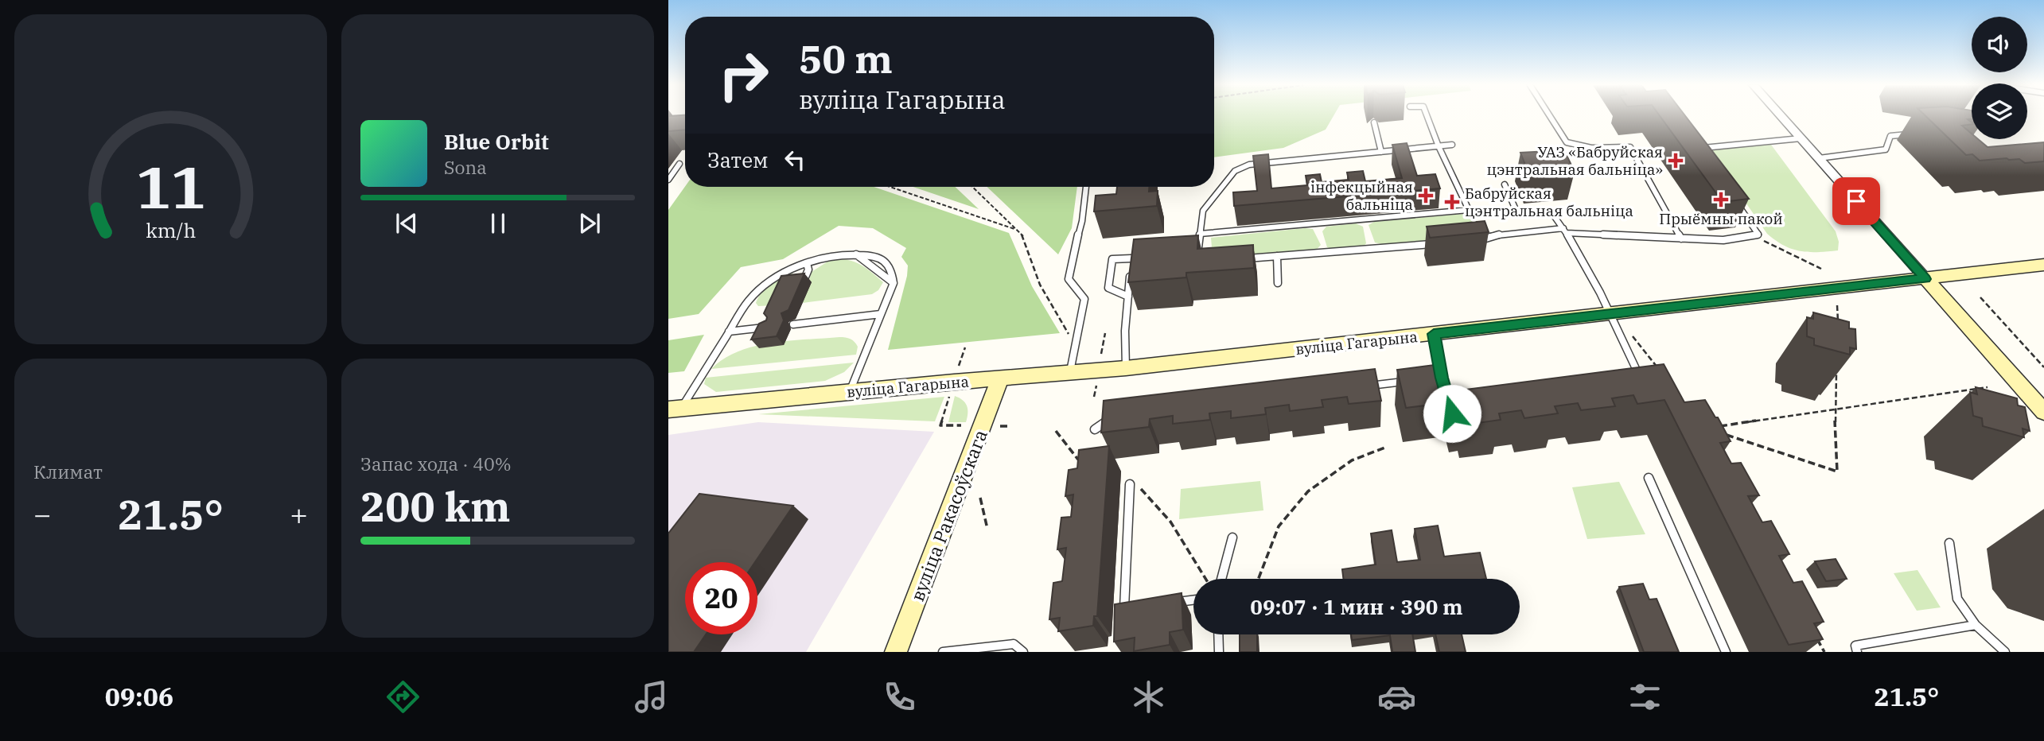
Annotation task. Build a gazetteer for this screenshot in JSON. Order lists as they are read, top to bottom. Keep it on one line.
{"streets":{"main road":["вуліца Гагарына","вуліца Ракасоўскага"]},"crossings":[["вуліца Гагарына","вуліца Ракасоўскага"]],"places":{"health":["УАЗ «Бабруйская цэнтральная бальніца»","інфекцыйная бальніца","Прыёмны пакой","Бабруйская цэнтральная бальніца"]},"page":{"turn":["50 m","вуліца Гагарына"],"song":["Blue Orbit","Sona"],"then":"Затем","tile":["Климат",["Запас хода · 40%","200 km"]],"heat":["−","21.5°","+"],"limit":"20","trip":"09:07 · 1 мин · 390 m","tabs":["09:06","21.5°"],"gauge":["11","km/h"]}}
